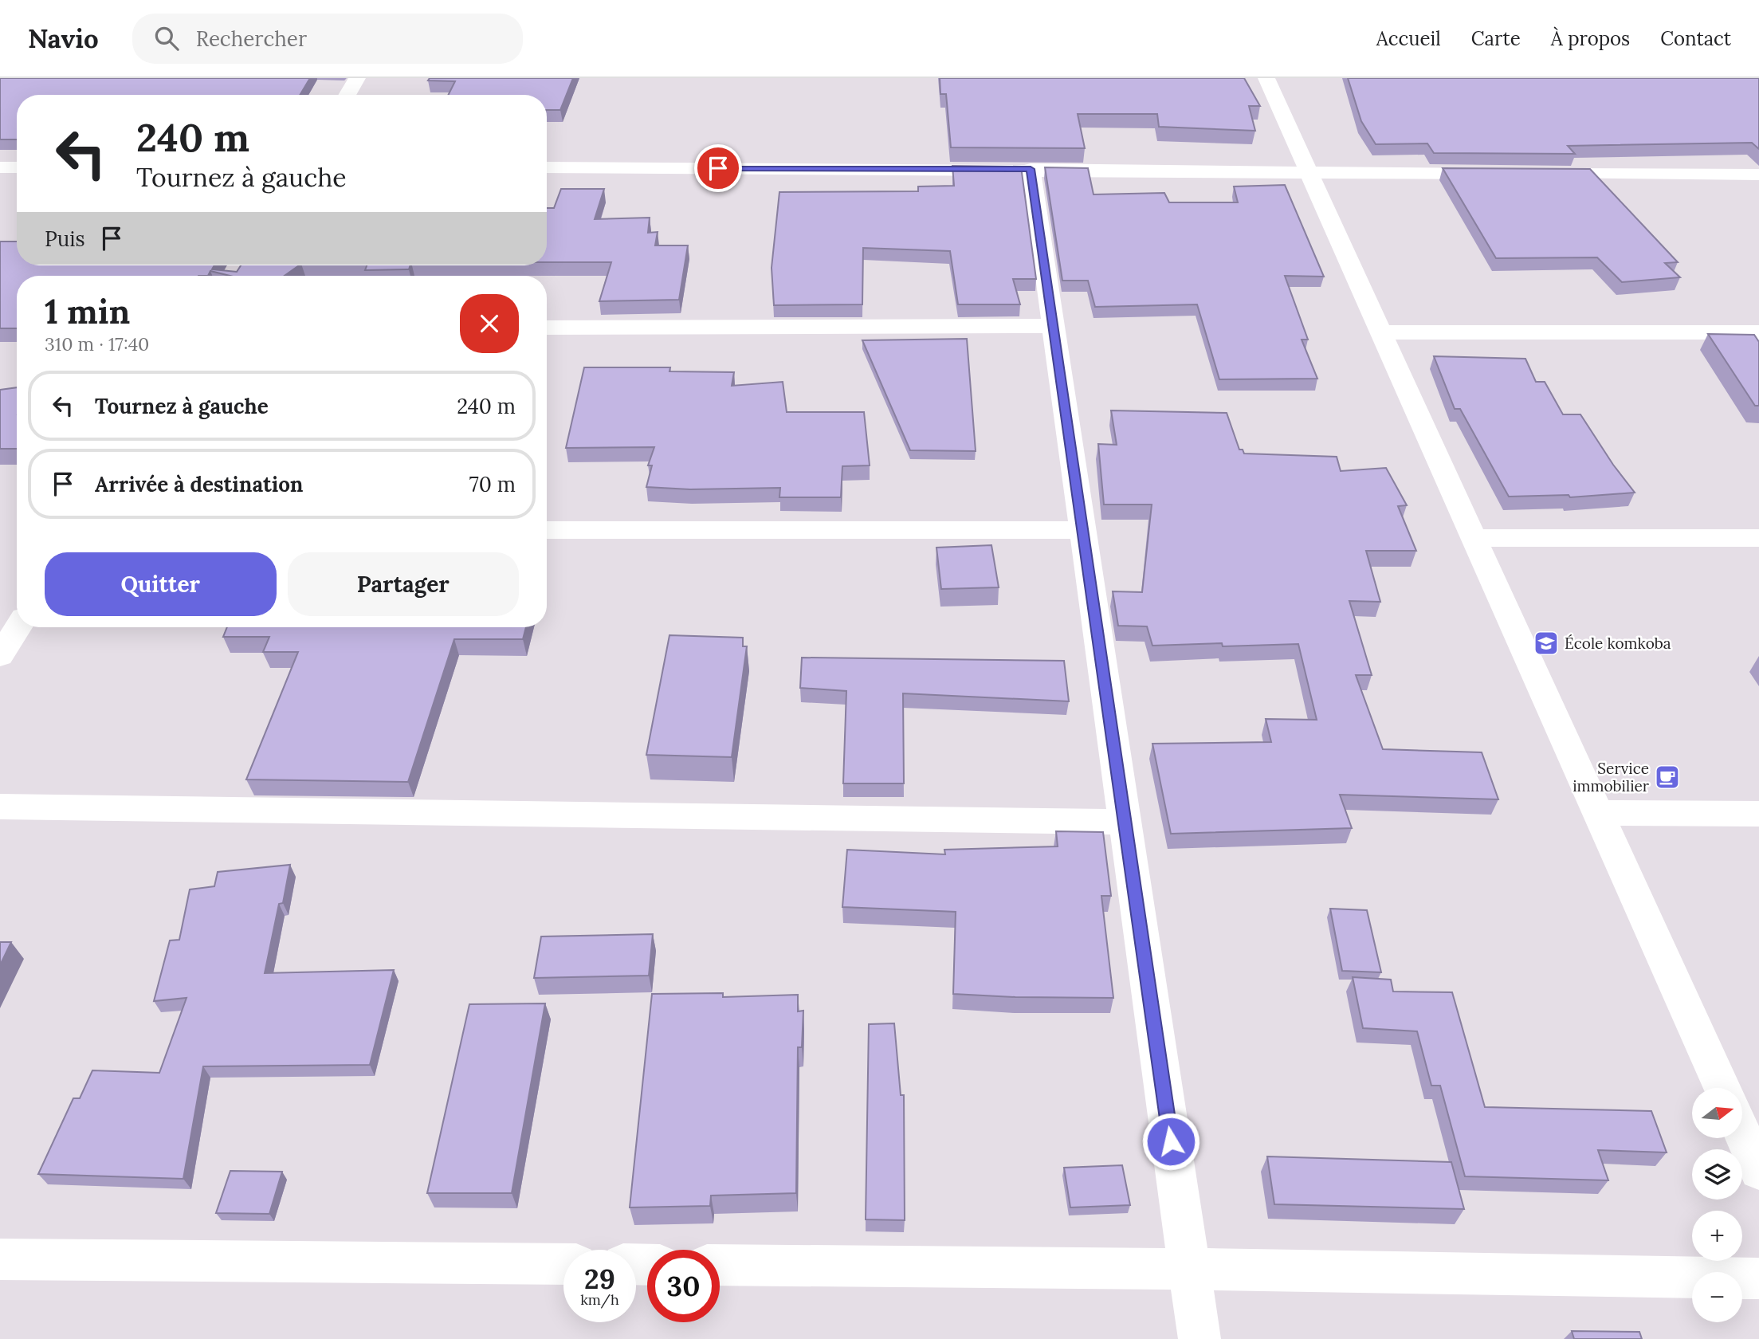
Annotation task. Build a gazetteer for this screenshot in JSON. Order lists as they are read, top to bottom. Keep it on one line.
{"places":{"school or university":["École komkoba"],"cafe":["Service immobilier"]},"north":"right","page":{"header":"Navio","search":"Rechercher","nav":["Accueil","Carte","À propos","Contact"],"turn":["240 m","Tournez à gauche"],"then":"Puis","heading":["1 min","310 m · 17:40"],"list":[{"name":"Tournez à gauche","value":"240 m"},{"name":"Arrivée à destination","value":"70 m"}],"buttons":["Quitter","Partager"],"map_buttons":["+","−"],"speed":"29 km/h","limit":"30"}}
